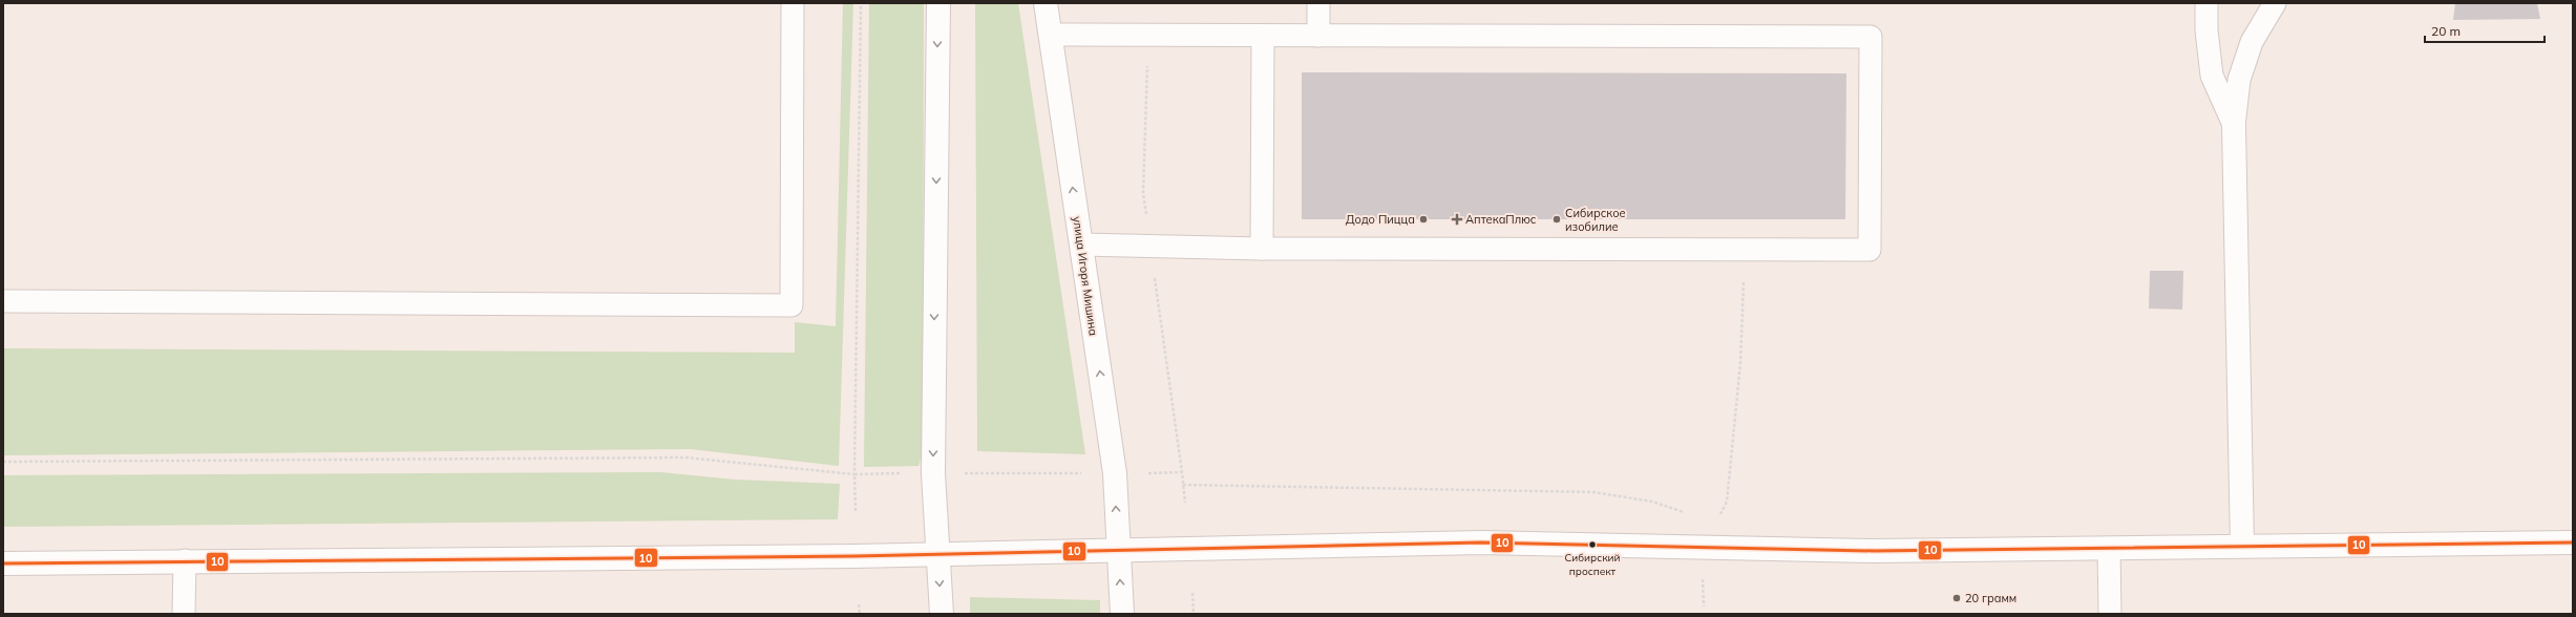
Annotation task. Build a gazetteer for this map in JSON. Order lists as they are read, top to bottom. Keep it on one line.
{"streets":{"main road":["улица Игоря Мишина"]},"places":{"other":["Додо Пицца","Сибирское изобилие","Сибирский проспект","20 грамм"],"health":["АптекаПлюс"]},"lines":["transit line 10"],"scale_bar":"20 m"}
